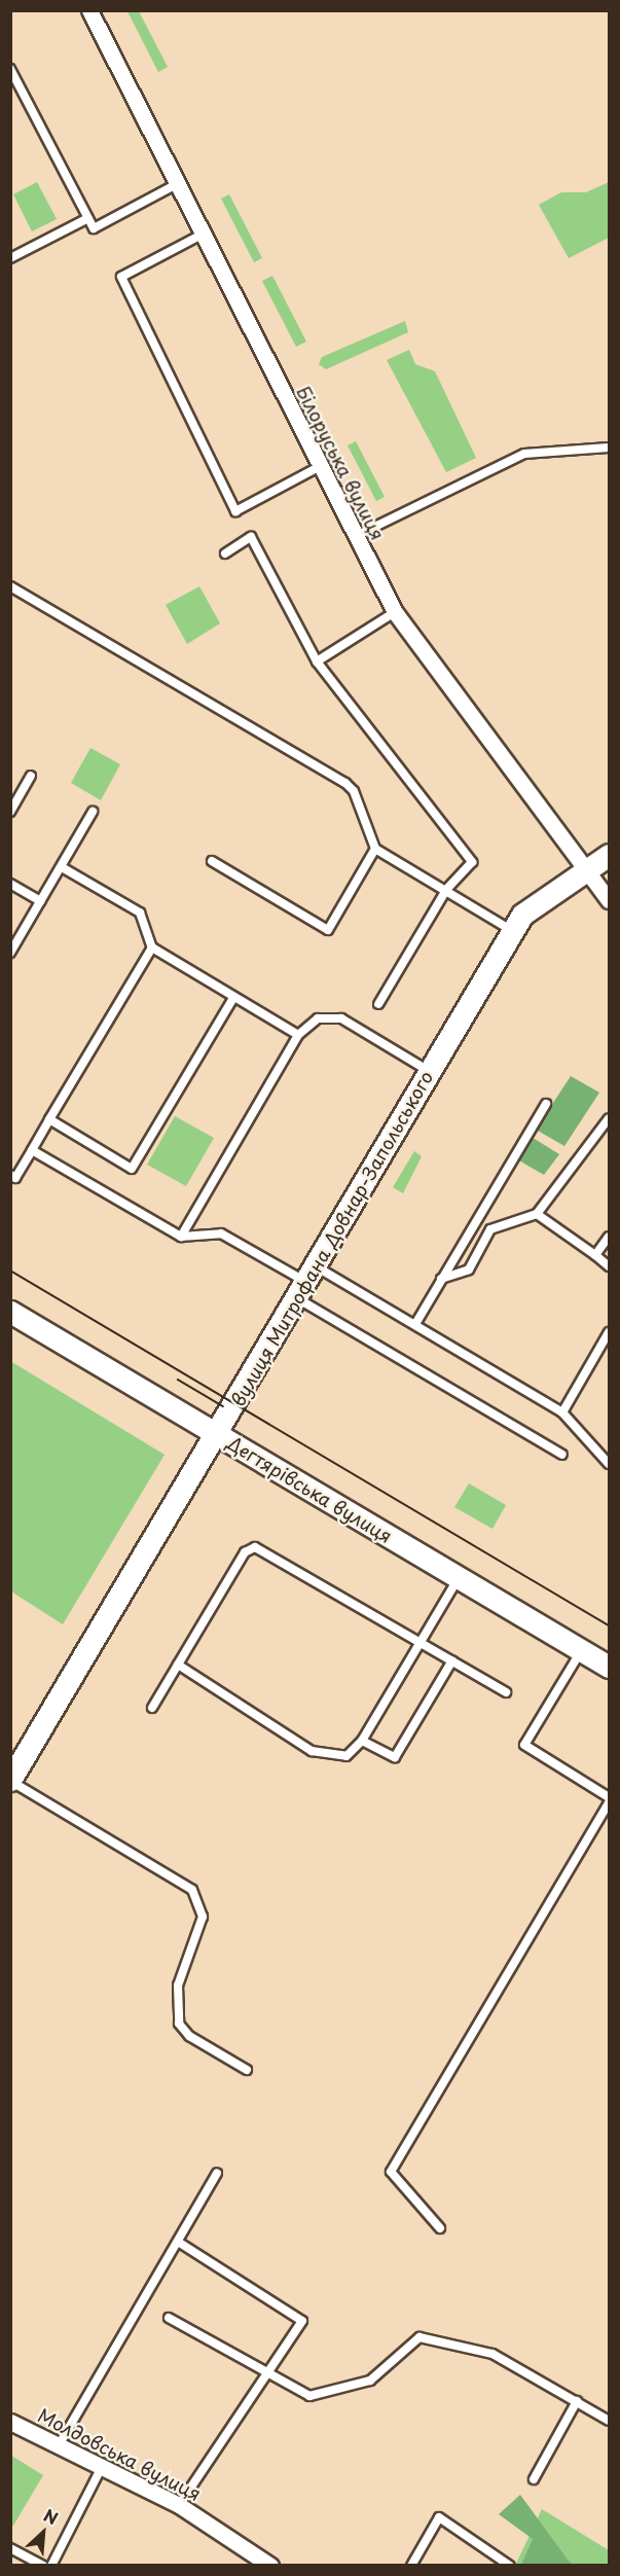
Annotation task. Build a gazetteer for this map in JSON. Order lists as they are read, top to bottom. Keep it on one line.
{"streets":{"street":["Білоруська вулиця","вулиця Митрофана Довнар-Запольського","Дегтярівська вулиця","Молдовська вулиця"]},"crossings":[["Білоруська вулиця","вулиця Митрофана Довнар-Запольського"],["вулиця Митрофана Довнар-Запольського","Дегтярівська вулиця"]],"north":"top right"}
